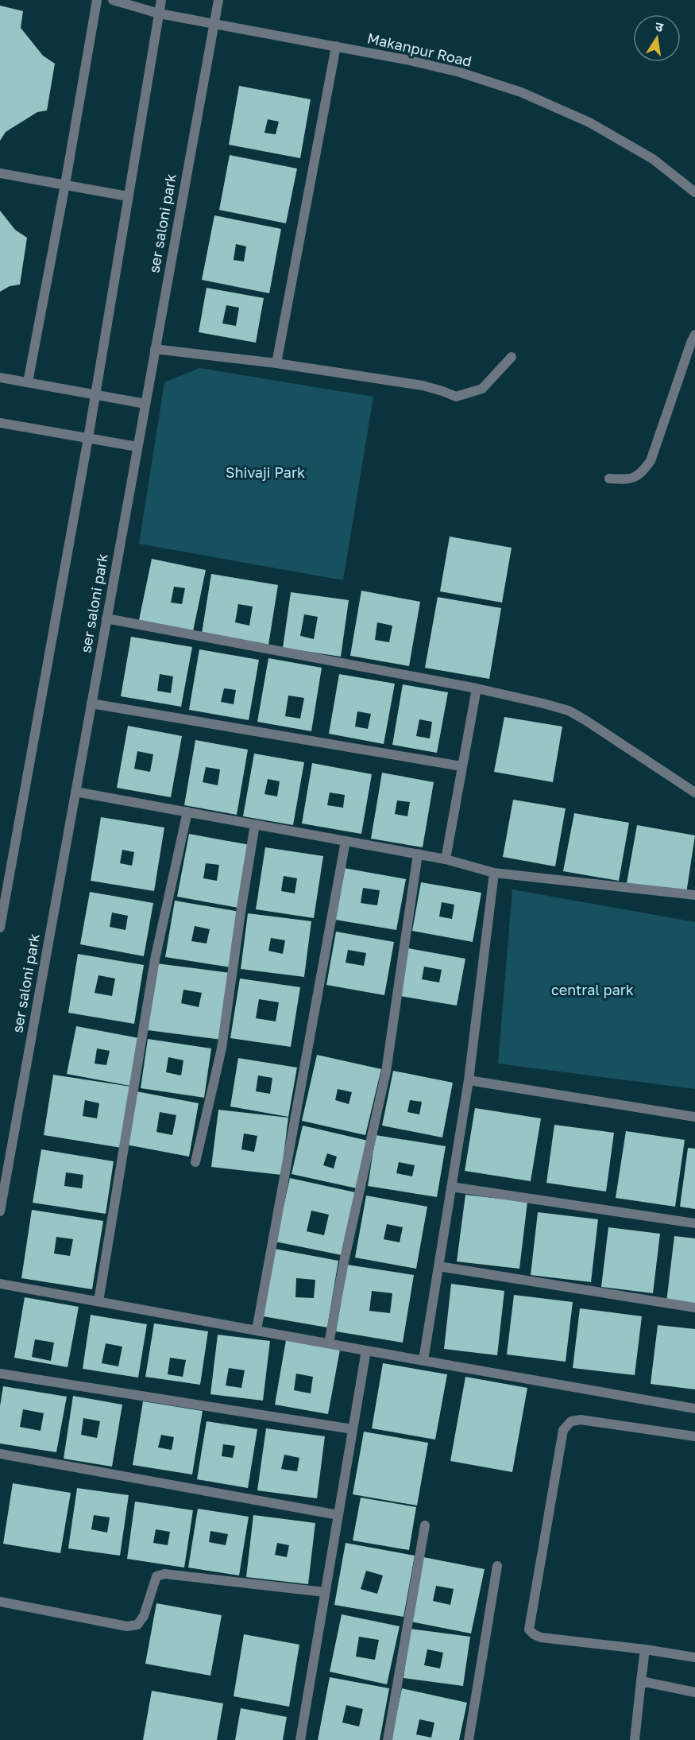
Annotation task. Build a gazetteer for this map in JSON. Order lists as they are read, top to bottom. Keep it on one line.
{"streets":{"street":["Makanpur Road","ser saloni park"]},"crossings":[["Makanpur Road","ser saloni park"]],"parks":["Shivaji Park","central park"],"north":"top"}
